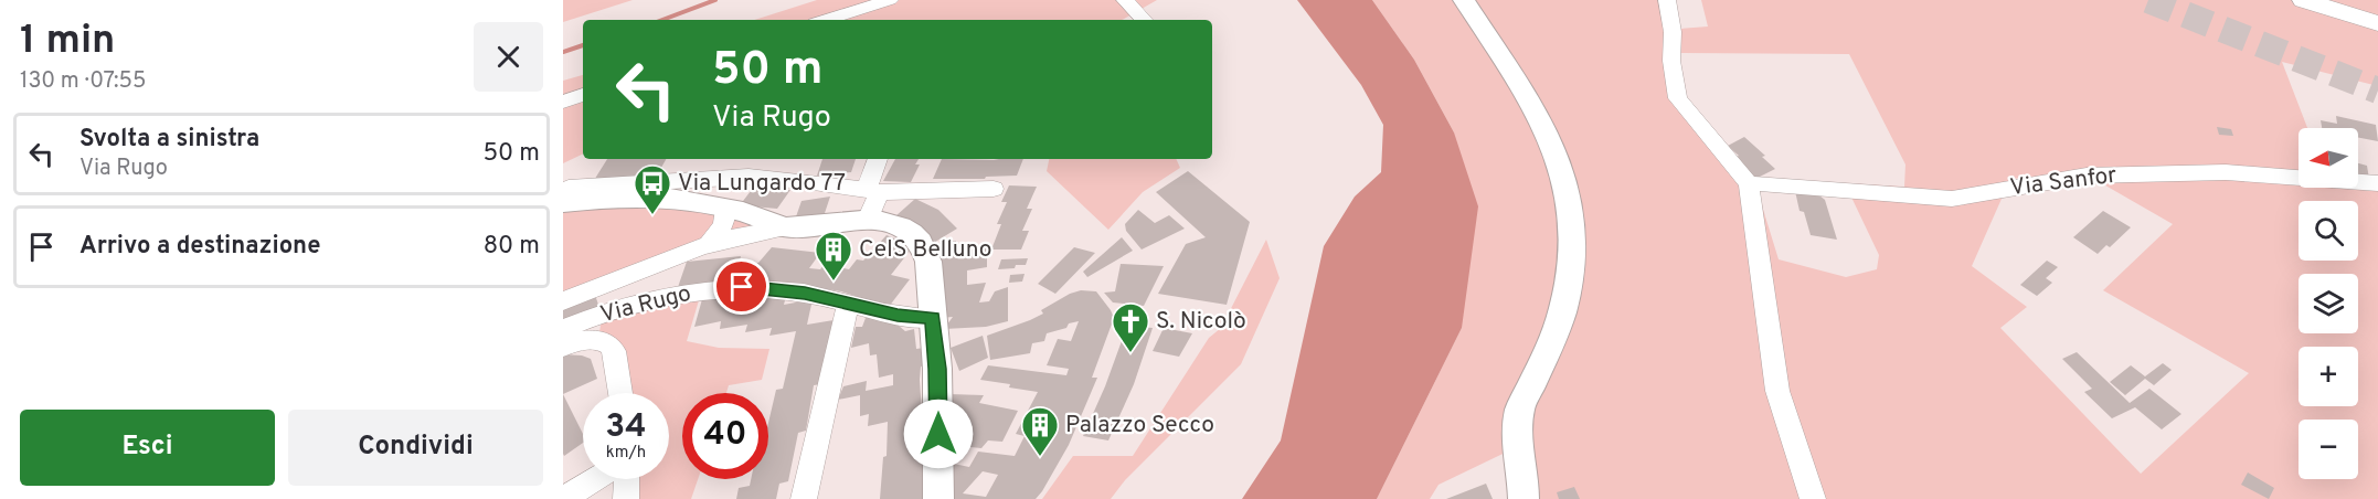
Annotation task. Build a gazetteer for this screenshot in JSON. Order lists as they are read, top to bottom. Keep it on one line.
{"streets":{"street":["Via Sanfor","Via Rugo"]},"places":{"bus stop":["Via Lungardo 77"],"building":["CeIS Belluno","Palazzo Secco"],"church":["S. Nicolò"]},"north":"left","page":{"heading":["1 min","130 m · 07:55"],"turn":["50 m","Via Rugo"],"list":[{"name":"Svolta a sinistra","note":"Via Rugo","value":"50 m"},{"name":"Arrivo a destinazione","value":"80 m"}],"map_buttons":["+","−"],"speed":"34 km/h","limit":"40","buttons":["Esci","Condividi"]}}
